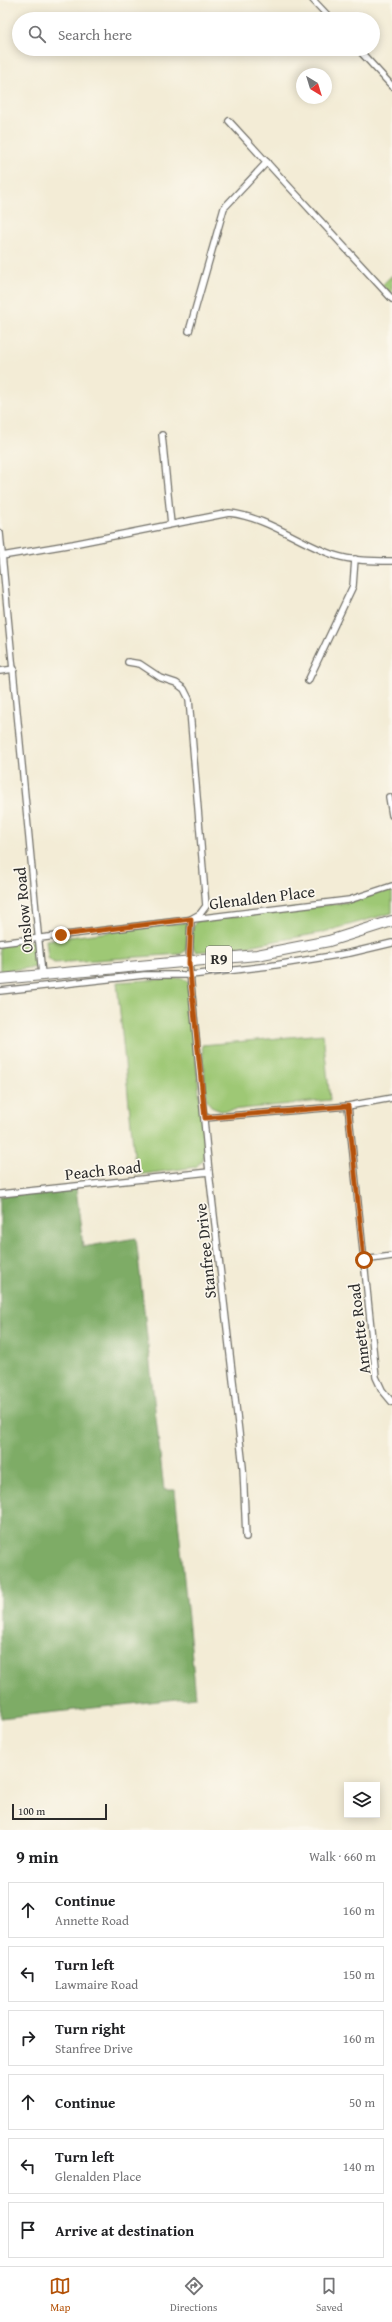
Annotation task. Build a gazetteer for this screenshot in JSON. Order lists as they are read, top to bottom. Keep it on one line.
{"streets":{"highway":["R9"],"street":["Glenalden Place","Onslow Road","Peach Road","Stanfree Drive","Annette Road"]},"crossings":[["Glenalden Place","Onslow Road"],["Glenalden Place","Stanfree Drive"],["Onslow Road","R9"],["R9","Stanfree Drive"],["Peach Road","Stanfree Drive"]],"scale_bar":"100 m","north":"bottom right","page":{"search":"Search here","scale":"100 m","heading":["9 min","Walk · 660 m"],"list":[["Continue","Annette Road","160 m"],["Turn left","Lawmaire Road","150 m"],["Turn right","Stanfree Drive","160 m"],["Continue","50 m"],["Turn left","Glenalden Place","140 m"],"Arrive at destination"],"nav":["Map","Directions","Saved"]}}
